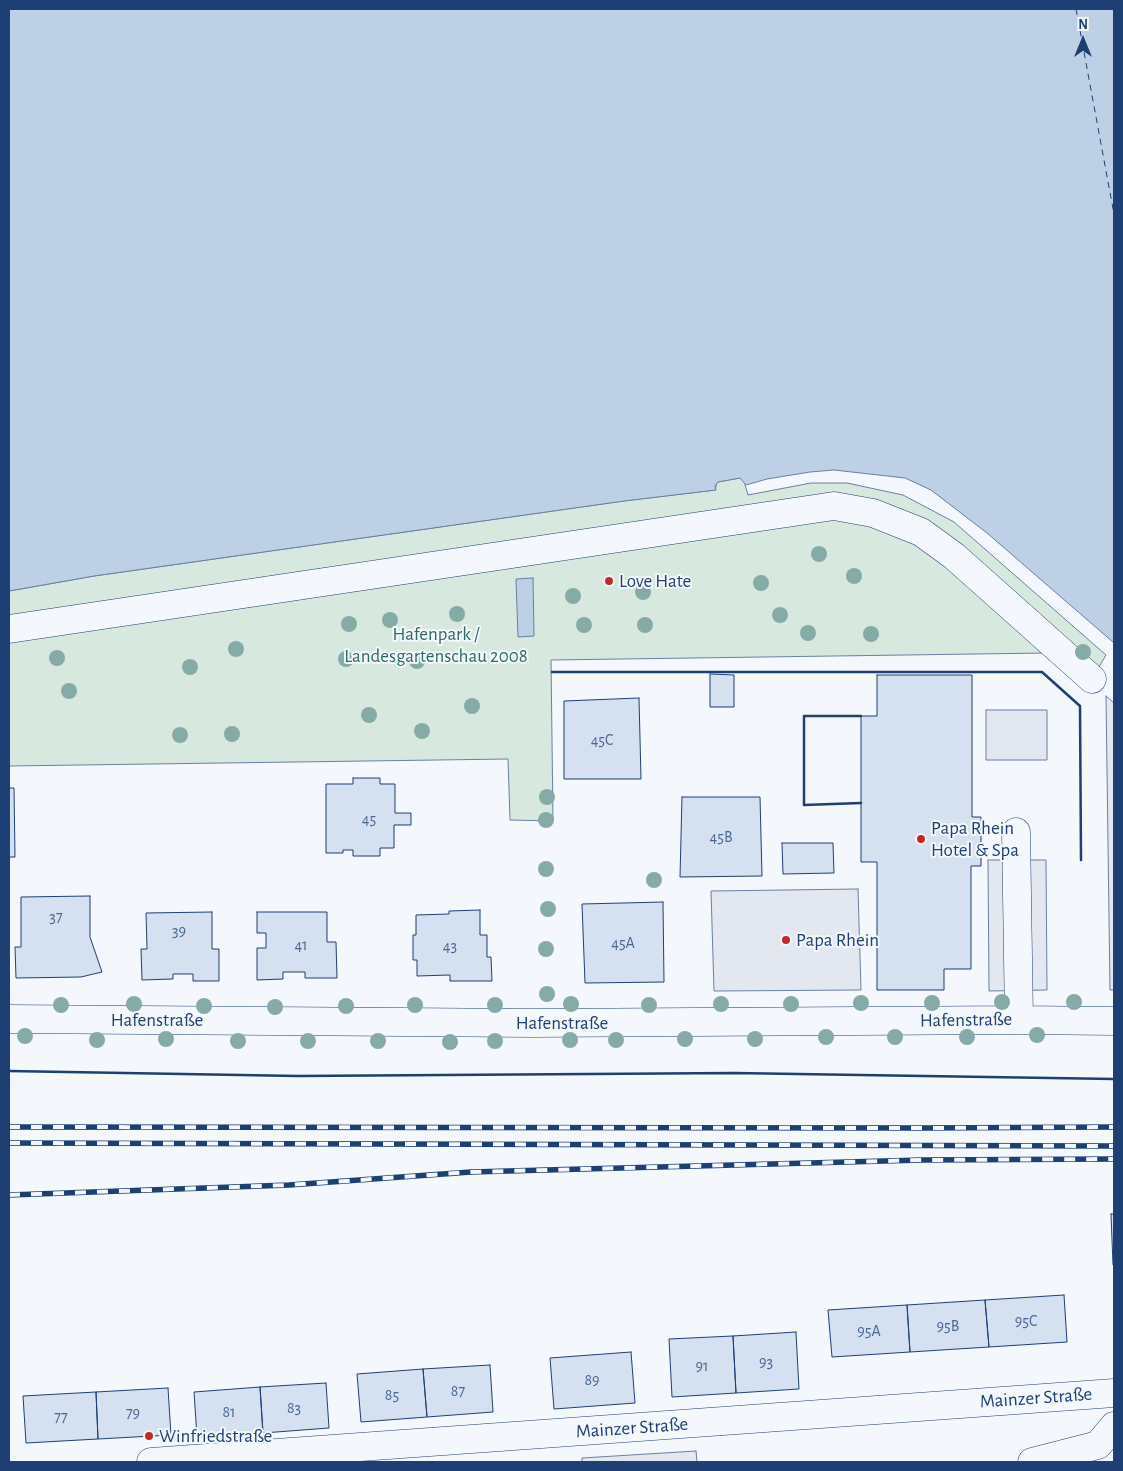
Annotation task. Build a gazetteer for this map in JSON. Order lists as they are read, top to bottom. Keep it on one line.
{"streets":{"street":["Hafenstraße","Mainzer Straße"]},"parks":["Hafenpark / Landesgartenschau 2008"],"places":["Love Hate","Papa Rhein Hotel & Spa","Papa Rhein","Winfriedstraße"],"house_numbers":["45C","45","45B","37","39","45A","41","43","95C","95B","95A","93","91","89","87","85","83","81","79","77"],"north":"top"}
